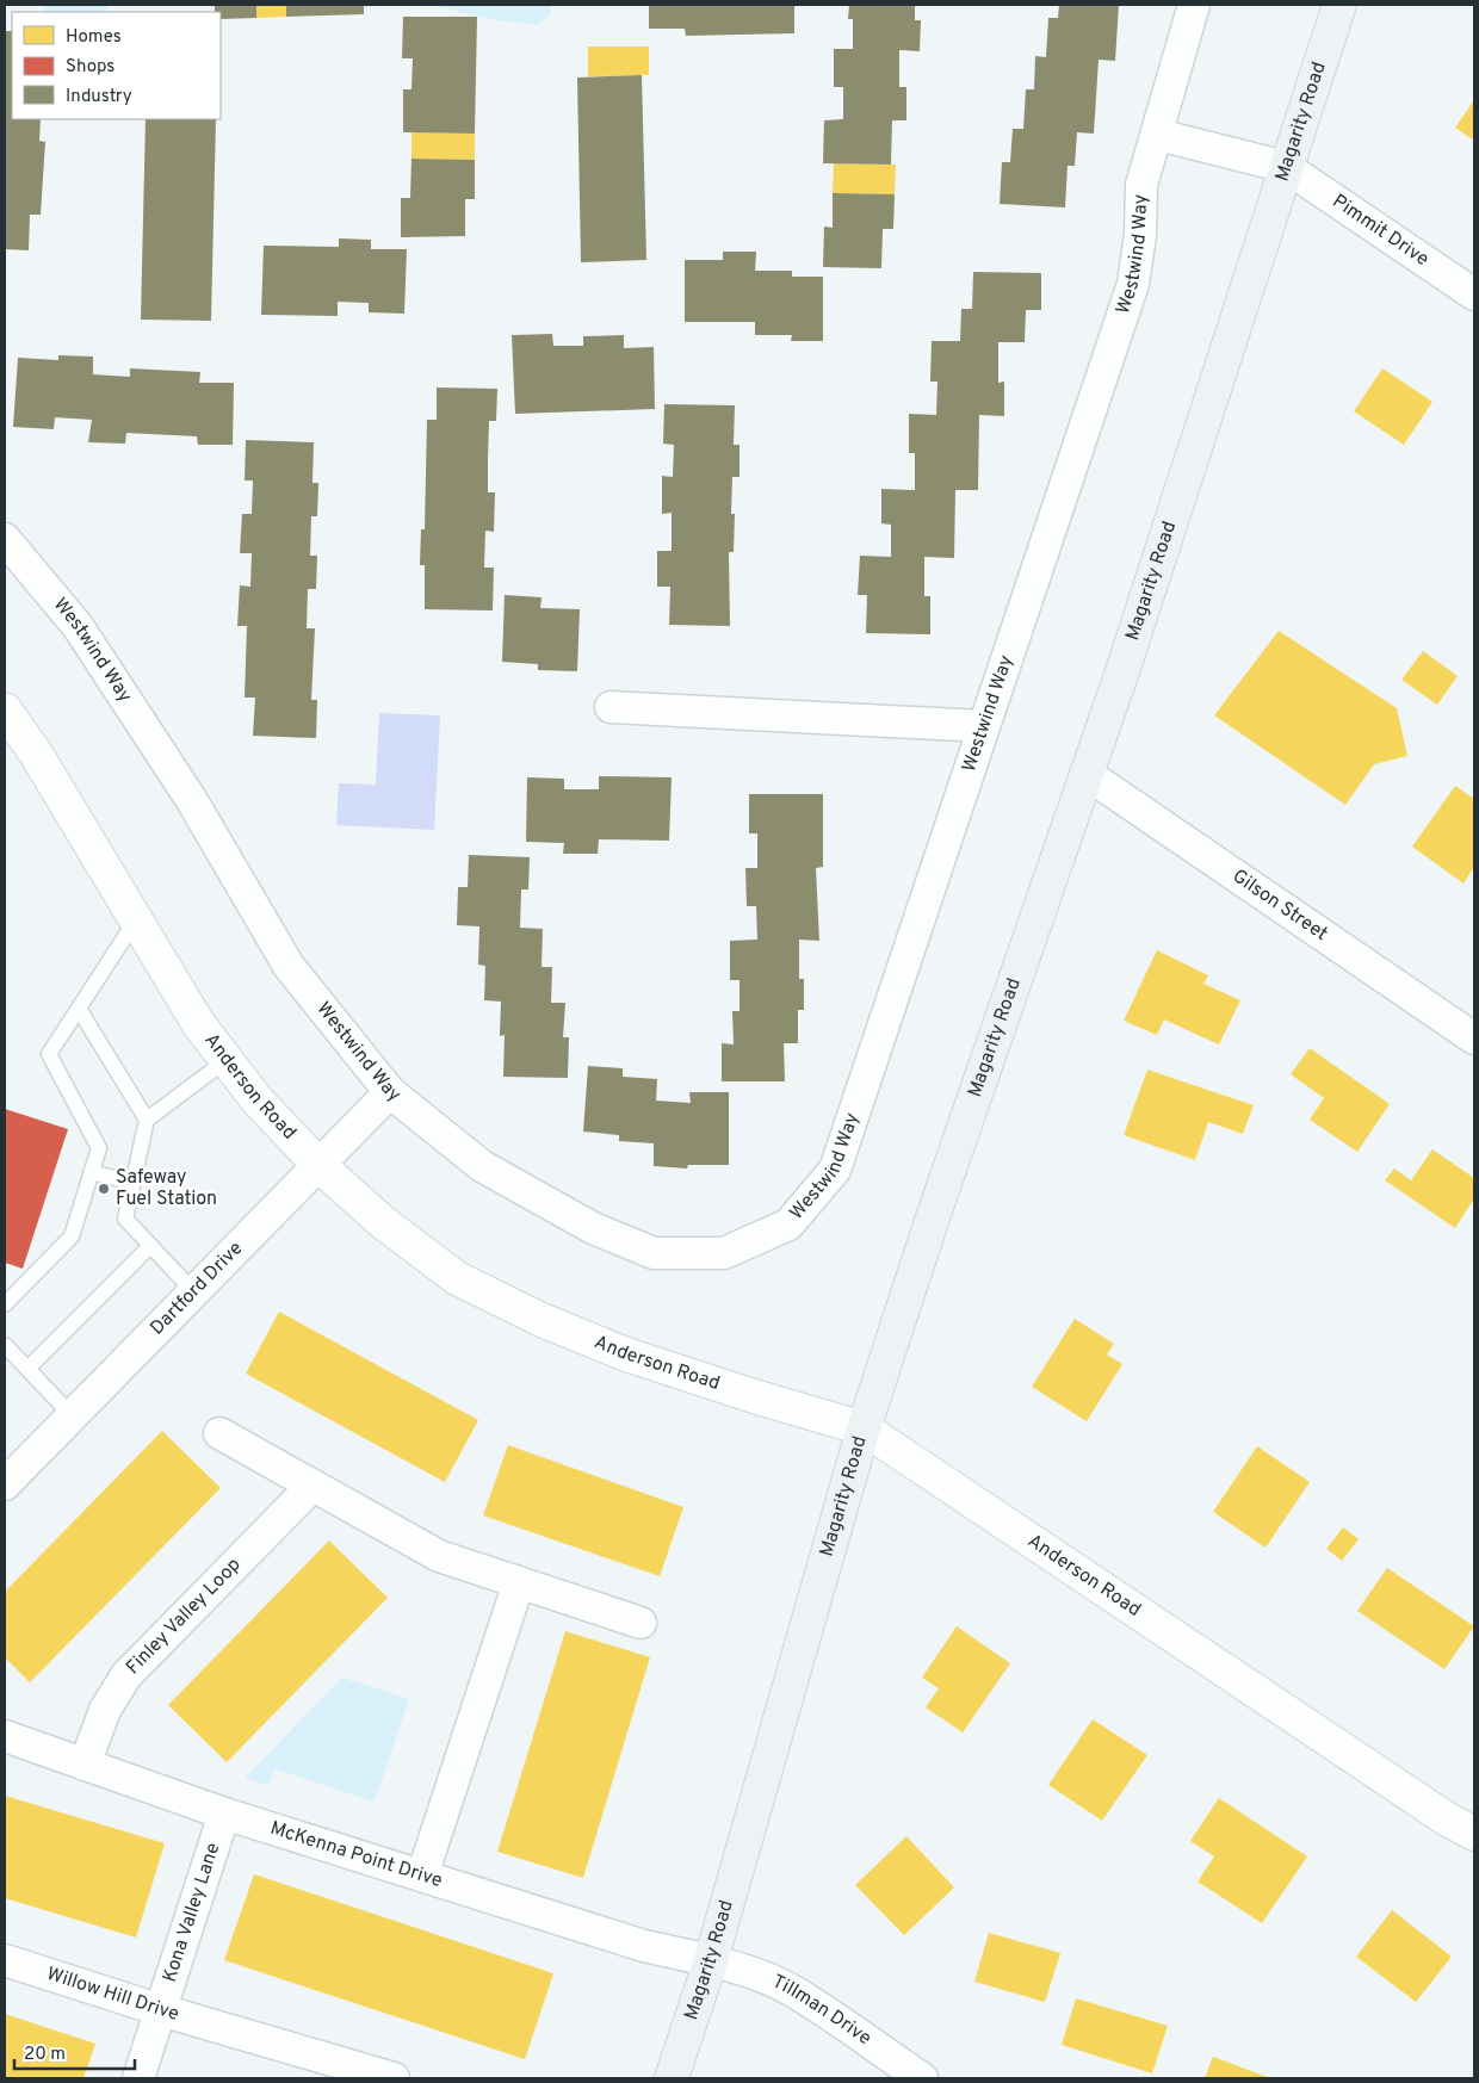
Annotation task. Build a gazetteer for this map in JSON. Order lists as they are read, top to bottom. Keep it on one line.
{"streets":{"main road":["Magarity Road"],"street":["Pimmit Drive","Westwind Way","Gilson Street","Anderson Road","Dartford Drive","Finley Valley Loop","McKenna Point Drive","Kona Valley Lane","Willow Hill Drive","Tillman Drive"]},"crossings":[["Magarity Road","Pimmit Drive"],["Magarity Road","Gilson Street"],["Magarity Road","Anderson Road"],["Magarity Road","McKenna Point Drive"],["Magarity Road","Tillman Drive"],["Westwind Way","Dartford Drive"],["Anderson Road","Dartford Drive"],["Finley Valley Loop","McKenna Point Drive"],["McKenna Point Drive","Kona Valley Lane"],["McKenna Point Drive","Tillman Drive"],["Kona Valley Lane","Willow Hill Drive"]],"places":["Safeway Fuel Station"],"legend":["Homes","Shops","Industry"],"scale_bar":"20 m"}
